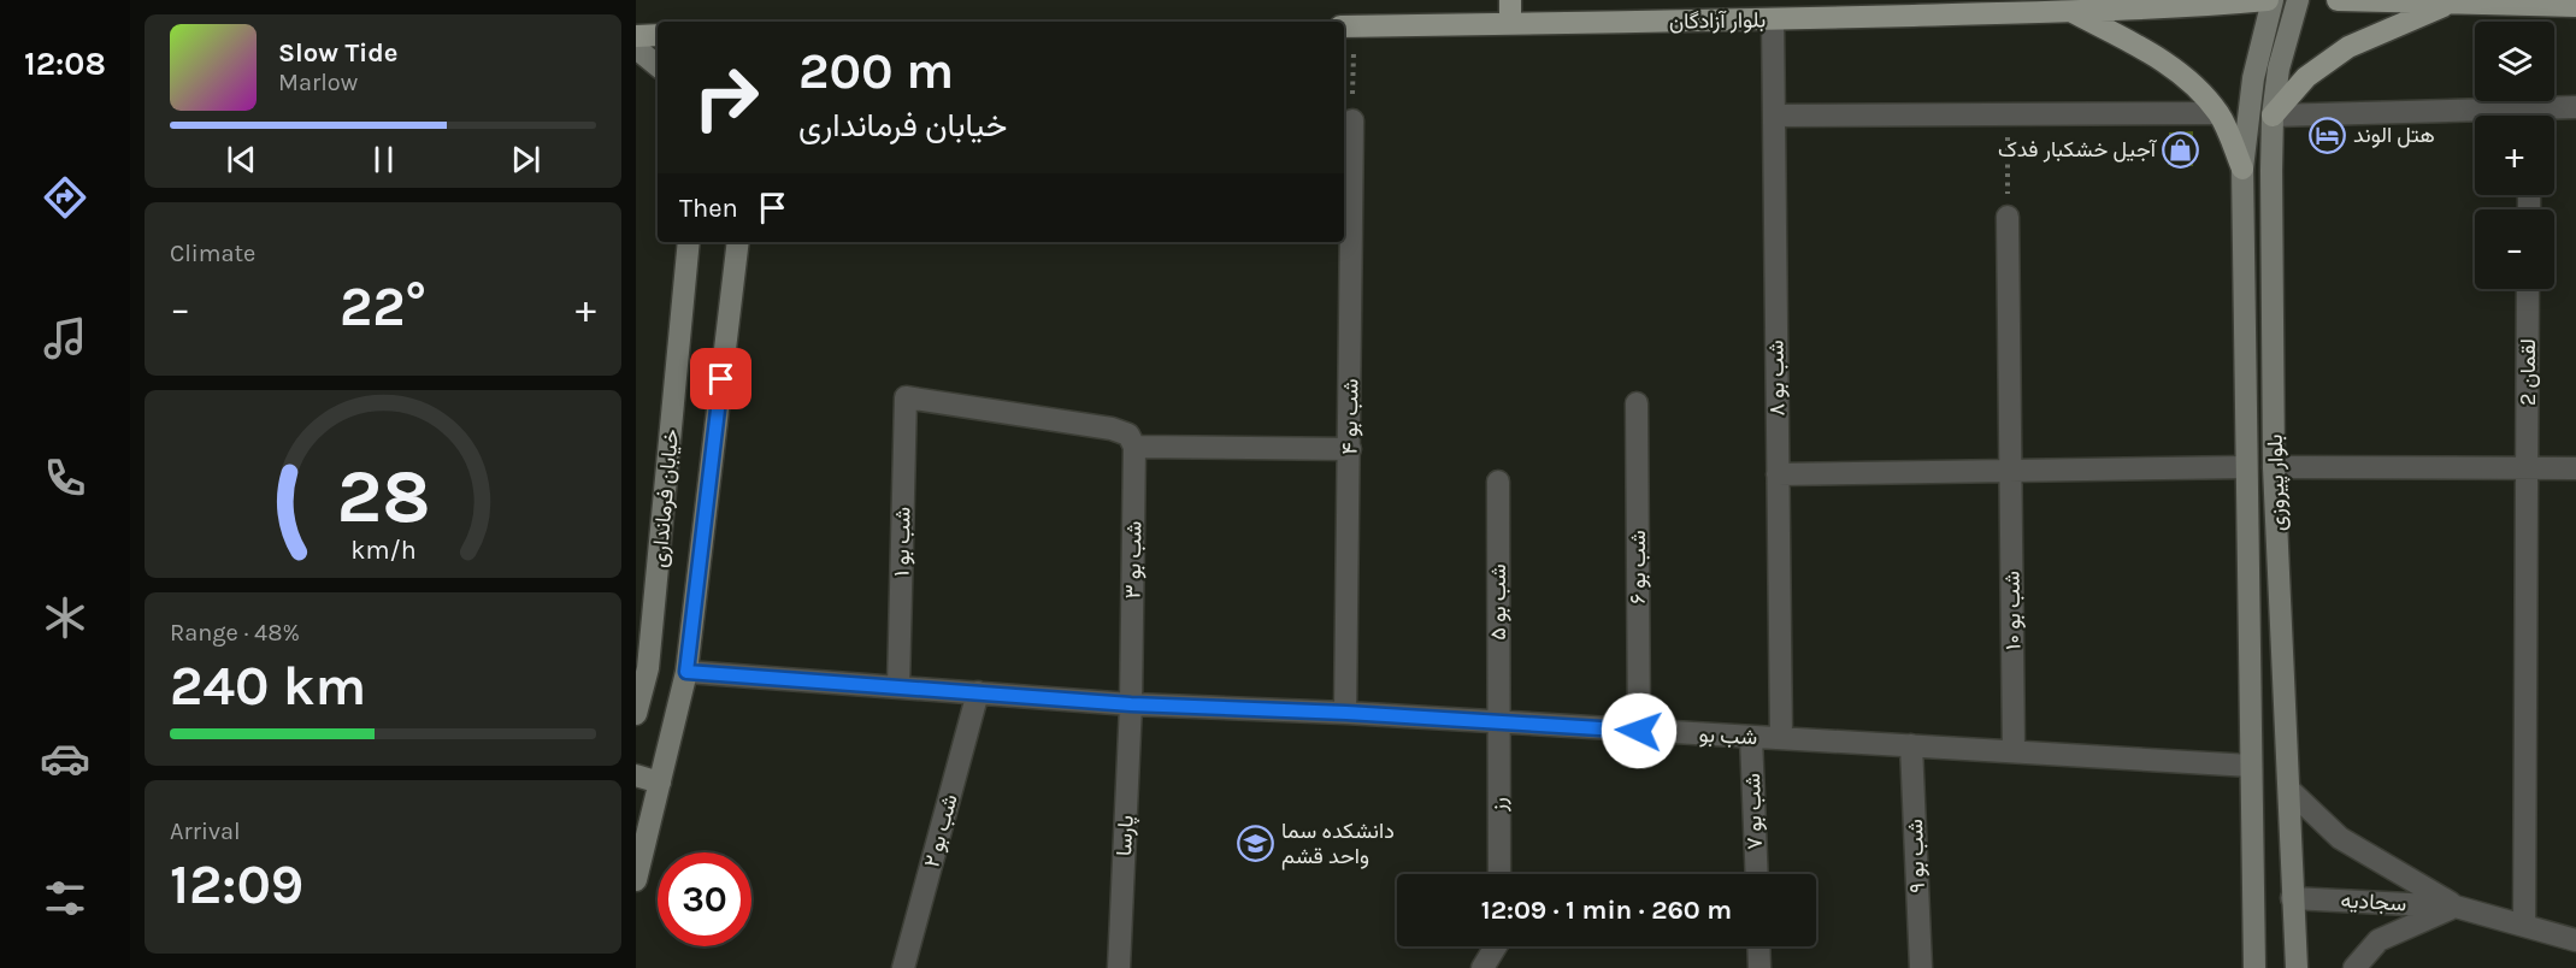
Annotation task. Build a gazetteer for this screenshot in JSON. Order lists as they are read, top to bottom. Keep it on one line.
{"streets":{"main road":["بلوار آزادگان","بلوار پیروزی","خیابان فرمانداری"],"street":["لقمان 2","شب بو ۸","شب بو ۴","شب بو ۱","شب بو ۳","شب بو ۶","شب بو ۵","شب بو ۱۰","شب بو","رز","شب بو ۷","شب بو ۲","پارسا","شب بو ۹","سجادیه"]},"crossings":[["بلوار آزادگان","شب بو ۸"],["لقمان 2","سجادیه"],["شب بو ۸","شب بو"],["شب بو ۴","شب بو"],["بلوار پیروزی","شب بو"],["بلوار پیروزی","سجادیه"],["خیابان فرمانداری","شب بو"],["شب بو ۱","شب بو ۳"],["شب بو ۱","شب بو"],["شب بو ۳","شب بو"],["شب بو ۳","پارسا"],["شب بو ۶","شب بو"],["شب بو ۵","شب بو"],["شب بو ۵","رز"],["شب بو ۱۰","شب بو"],["شب بو","رز"],["شب بو","شب بو ۷"],["شب بو","شب بو ۲"],["شب بو","پارسا"],["شب بو","شب بو ۹"]],"places":{"hotel":["هتل الوند"],"shop":["آجیل خشکبار فدک"],"school or university":["دانشکده سما واحد قشم"]},"page":{"tabs":"12:08","map_buttons":["+","−"],"turn":["200 m","خیابان فرمانداری"],"song":["Slow Tide","Marlow"],"then":"Then","tile":["Climate",["Range · 48%","240 km"],["Arrival","12:09"]],"heat":["−","22°","+"],"limit":"30","trip":"12:09 · 1 min · 260 m","gauge":["28","km/h"]}}
